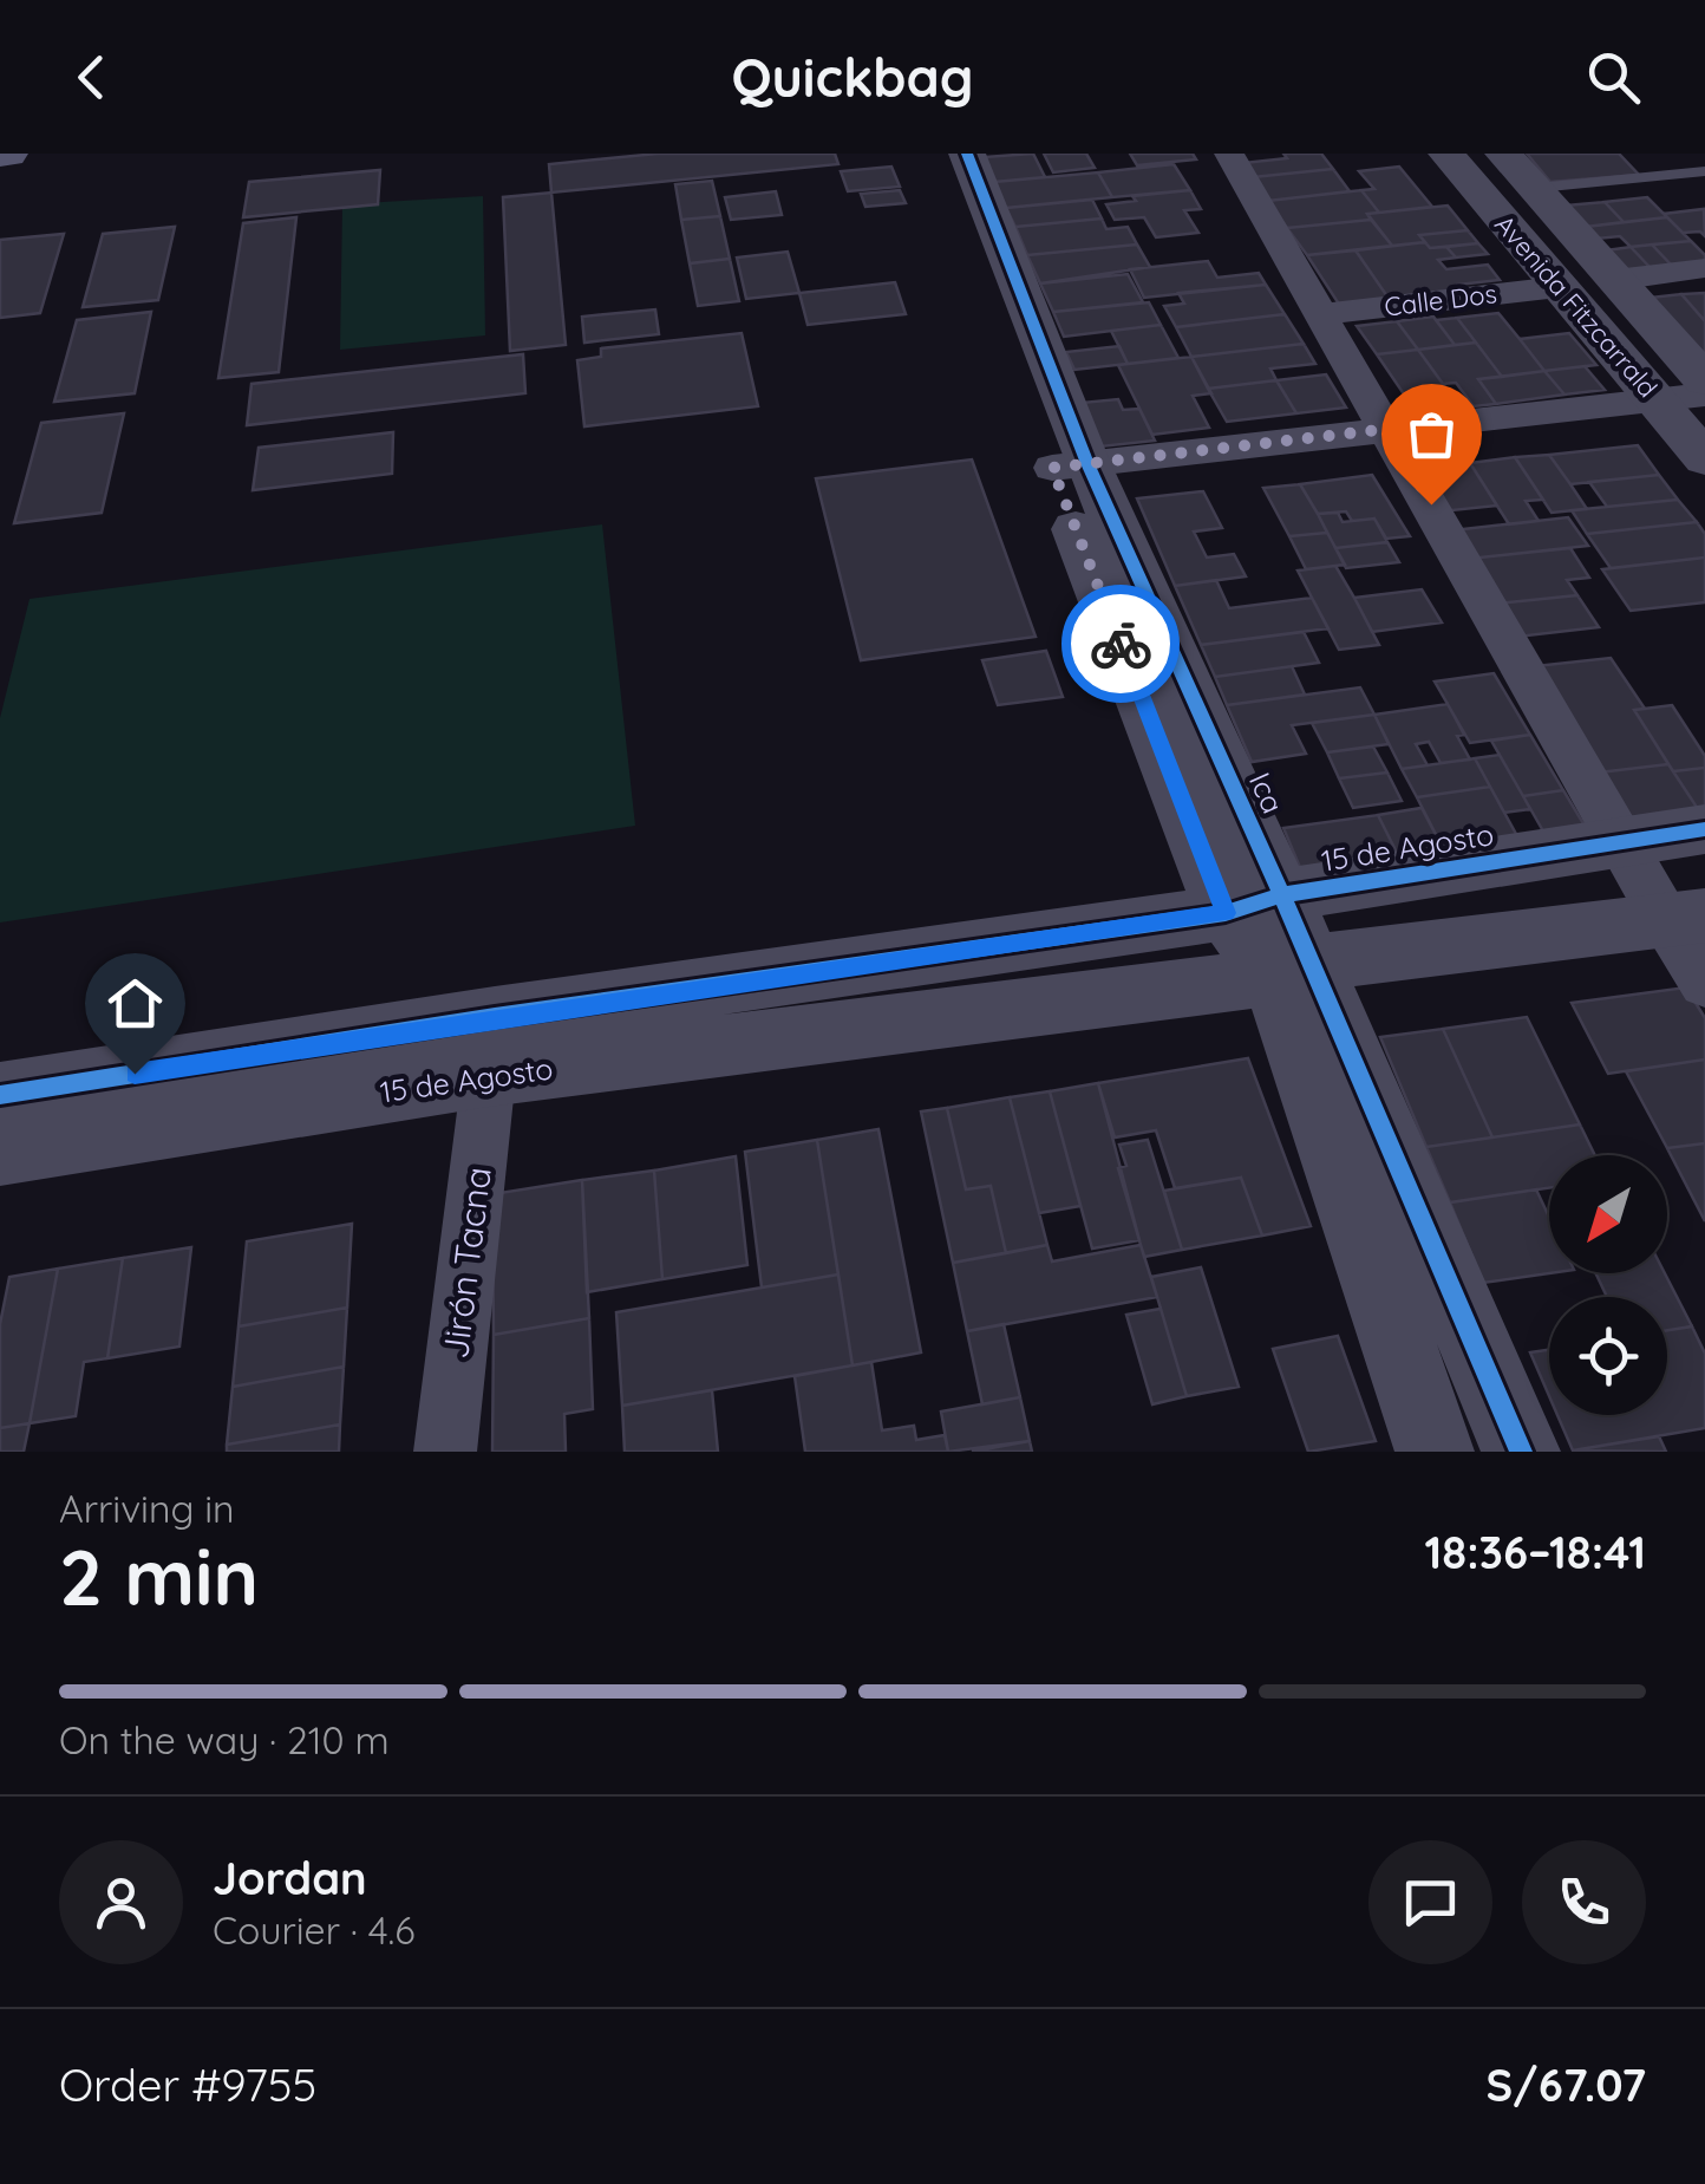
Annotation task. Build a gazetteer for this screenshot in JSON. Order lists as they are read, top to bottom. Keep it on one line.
{"streets":{"street":["Calle Dos","Avenida Fitzcarrald","15 de Agosto","Jirón Tacna"],"cycle path":["Ica"]},"crossings":[["Calle Dos","Avenida Fitzcarrald"],["15 de Agosto","Jirón Tacna"]],"north":"bottom left","page":{"header":"Quickbag","heading":["2 min","Arriving in","18:36–18:41"],"panel":["Jordan","Courier · 4.6","Order #9755","S/67.07"],"bar":"On the way · 210 m"}}
